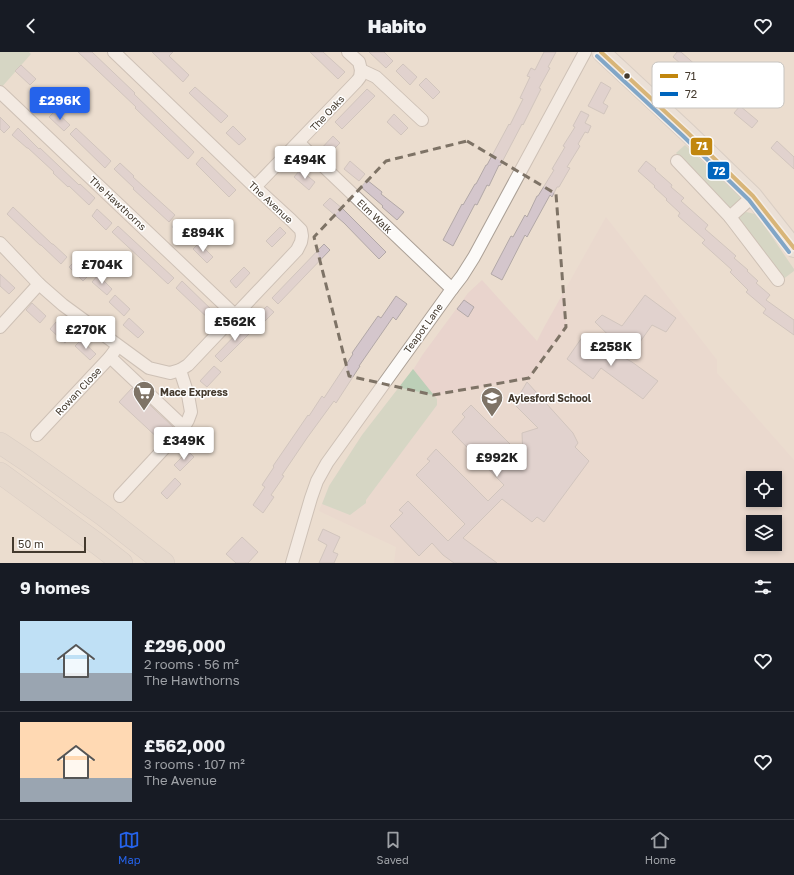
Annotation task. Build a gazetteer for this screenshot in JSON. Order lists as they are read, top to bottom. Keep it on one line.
{"streets":{"street":["The Oaks","The Avenue","The Hawthorns","Elm Walk","Teapot Lane","Rowan Close"]},"crossings":[["The Oaks","The Avenue"],["The Oaks","Elm Walk"],["The Avenue","The Hawthorns"],["Elm Walk","Teapot Lane"]],"places":{"supermarket":["Mace Express"],"school or university":["Aylesford School"]},"lines":["transit line 71","transit line 72"],"legend":["71","72"],"scale_bar":"50 m","page":{"header":"Habito","price":["£296K","£494K","£894K","£704K","£562K","£270K","£258K","£349K","£992K"],"scale":"50 m","heading":"9 homes","list":[{"name":"£296,000","note":"2 rooms · 56 m² · The Hawthorns"},{"name":"£562,000","note":"3 rooms · 107 m² · The Avenue"}],"tabs":["Map","Saved","Home"]}}
